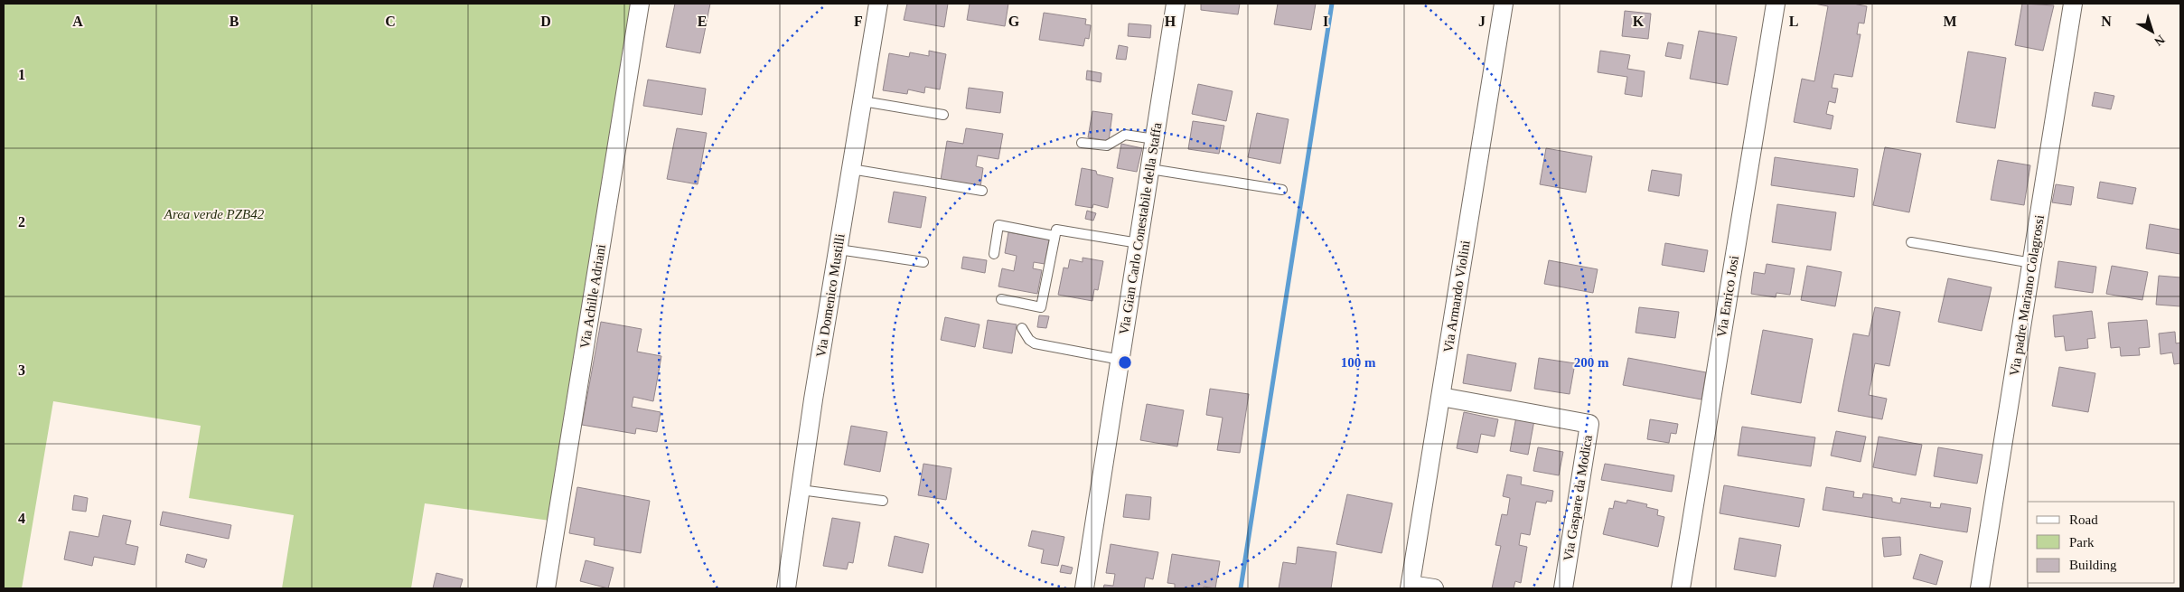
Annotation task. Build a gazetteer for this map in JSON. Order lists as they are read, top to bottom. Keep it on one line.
{"streets":{"street":["Via Gian Carlo Conestabile della Staffa","Via Domenico Mustilli","Via padre Mariano Colagrossi","Via Achille Adriani","Via Armando Violini","Via Enrico Josi","Via Gaspare da Modica"]},"crossings":[["Via Armando Violini","Via Gaspare da Modica"]],"parks":["Area verde PZB42"],"legend":["Road","Park","Building"],"north":"bottom right","grid":{"columns":["A","B","C","D","E","F","G","H","I","J","K","L","M","N"],"rows":["1","2","3","4"]},"rings":["100 m","200 m"]}
